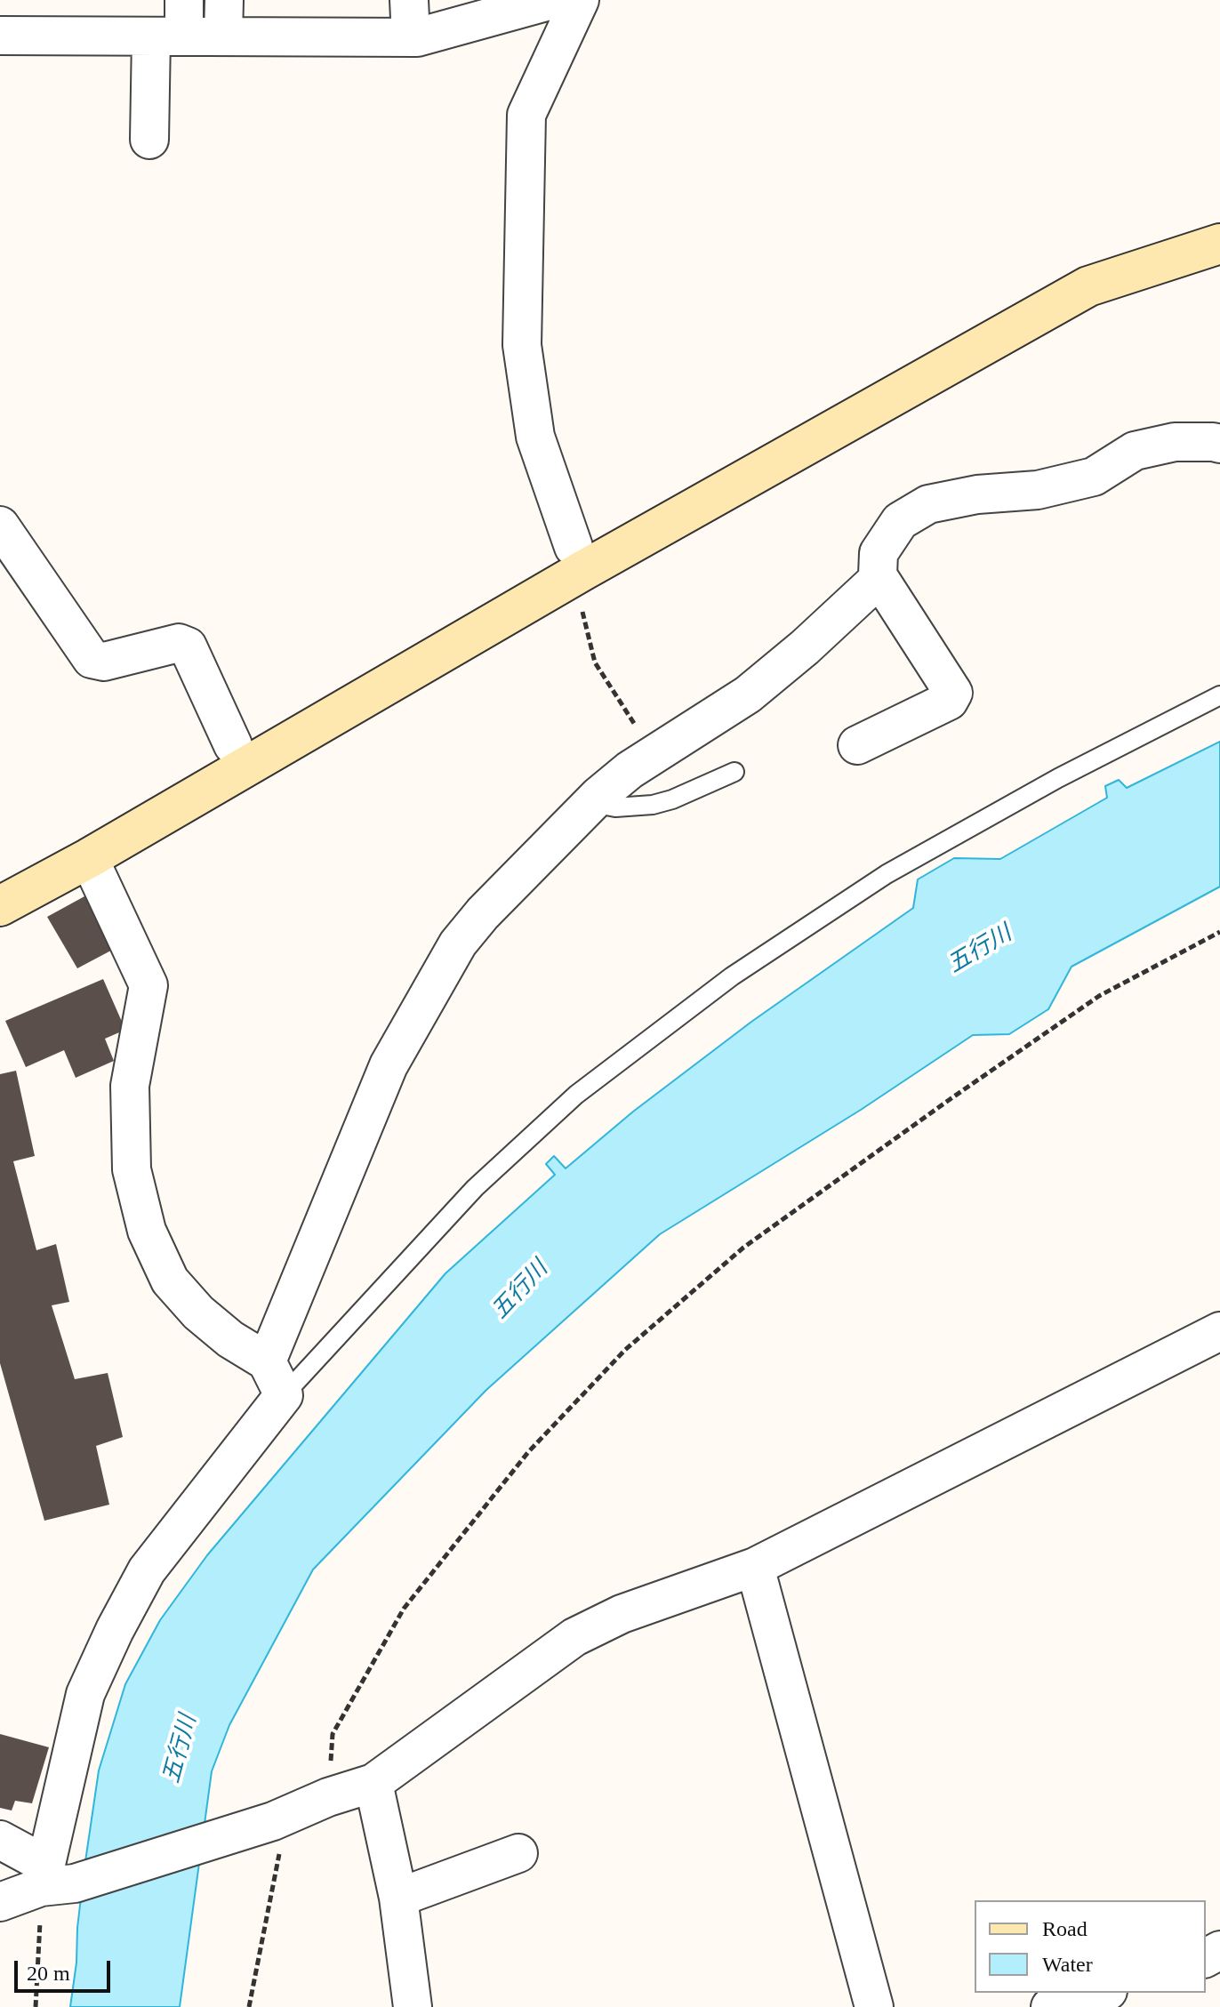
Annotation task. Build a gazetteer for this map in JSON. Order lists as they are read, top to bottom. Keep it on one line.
{"water":["五行川"],"legend":["Road","Water"],"scale_bar":"20 m"}
